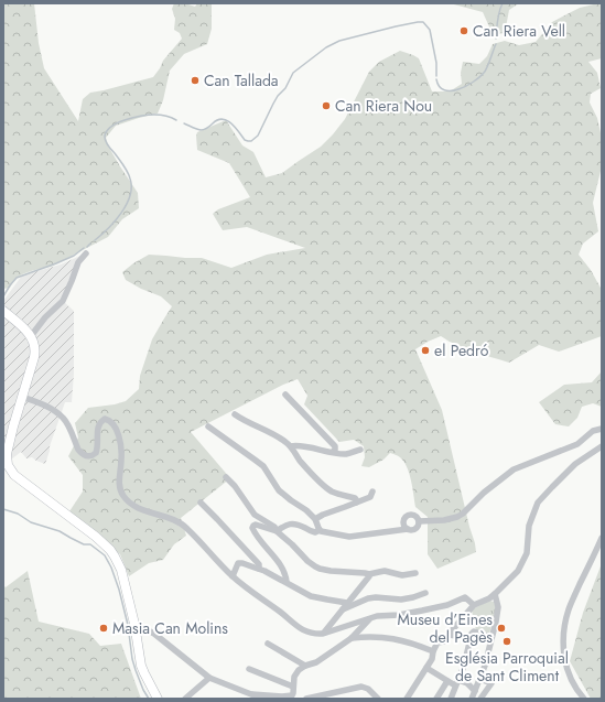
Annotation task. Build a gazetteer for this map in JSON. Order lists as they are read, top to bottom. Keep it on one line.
{"places":["Can Riera Vell","Can Tallada","Can Riera Nou","el Pedró","Masia Can Molins","Museu d’Eines del Pagès","Església Parroquial de Sant Climent"]}
